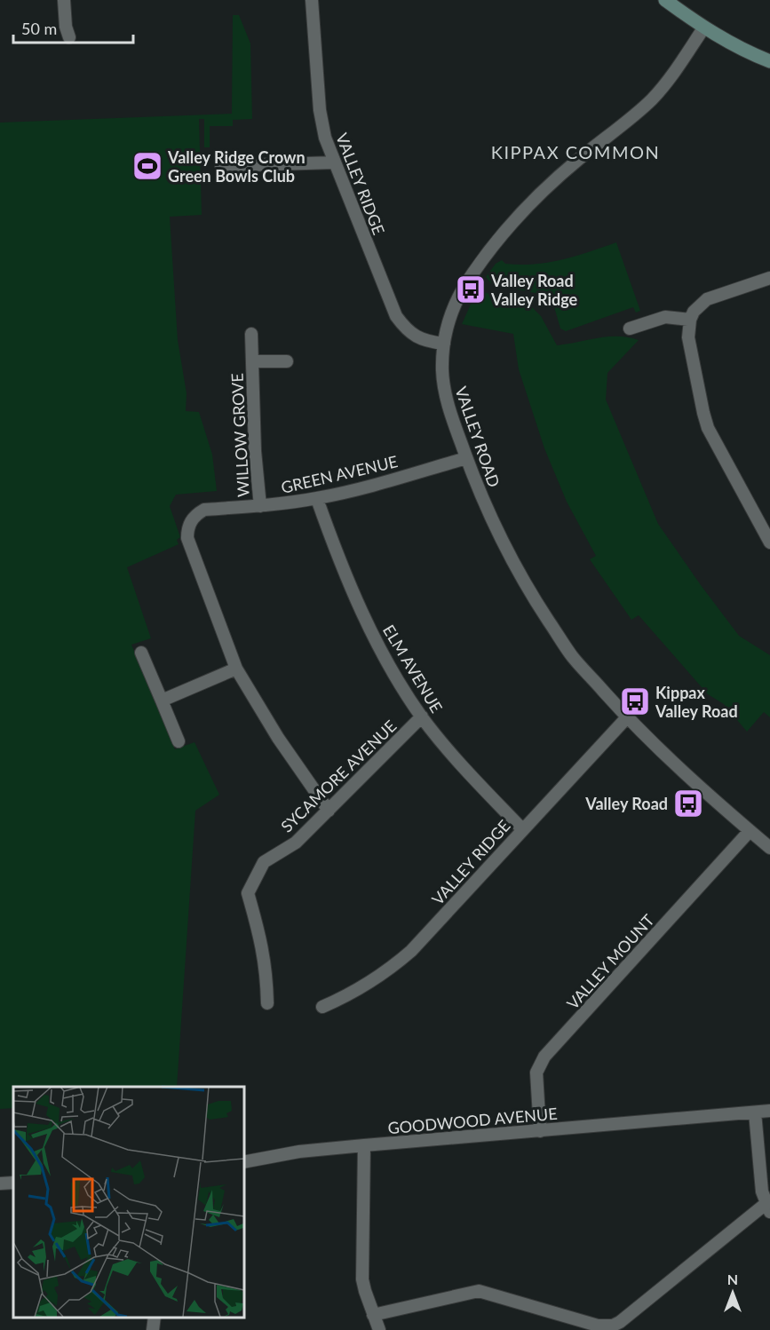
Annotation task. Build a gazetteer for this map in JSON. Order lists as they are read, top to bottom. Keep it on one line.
{"streets":{"street":["VALLEY RIDGE","WILLOW GROVE","VALLEY ROAD","GREEN AVENUE","ELM AVENUE","SYCAMORE AVENUE","VALLEY MOUNT","GOODWOOD AVENUE"]},"crossings":[["VALLEY RIDGE","VALLEY ROAD"],["VALLEY RIDGE","ELM AVENUE"],["WILLOW GROVE","GREEN AVENUE"],["VALLEY ROAD","GREEN AVENUE"],["VALLEY ROAD","VALLEY MOUNT"],["GREEN AVENUE","ELM AVENUE"],["ELM AVENUE","SYCAMORE AVENUE"],["VALLEY MOUNT","GOODWOOD AVENUE"]],"districts":["KIPPAX COMMON"],"places":{"sports":["Valley Ridge Crown Green Bowls Club"],"bus stop":["Valley Road Valley Ridge","Kippax Valley Road","Valley Road"]},"scale_bar":"50 m","north":"top"}
